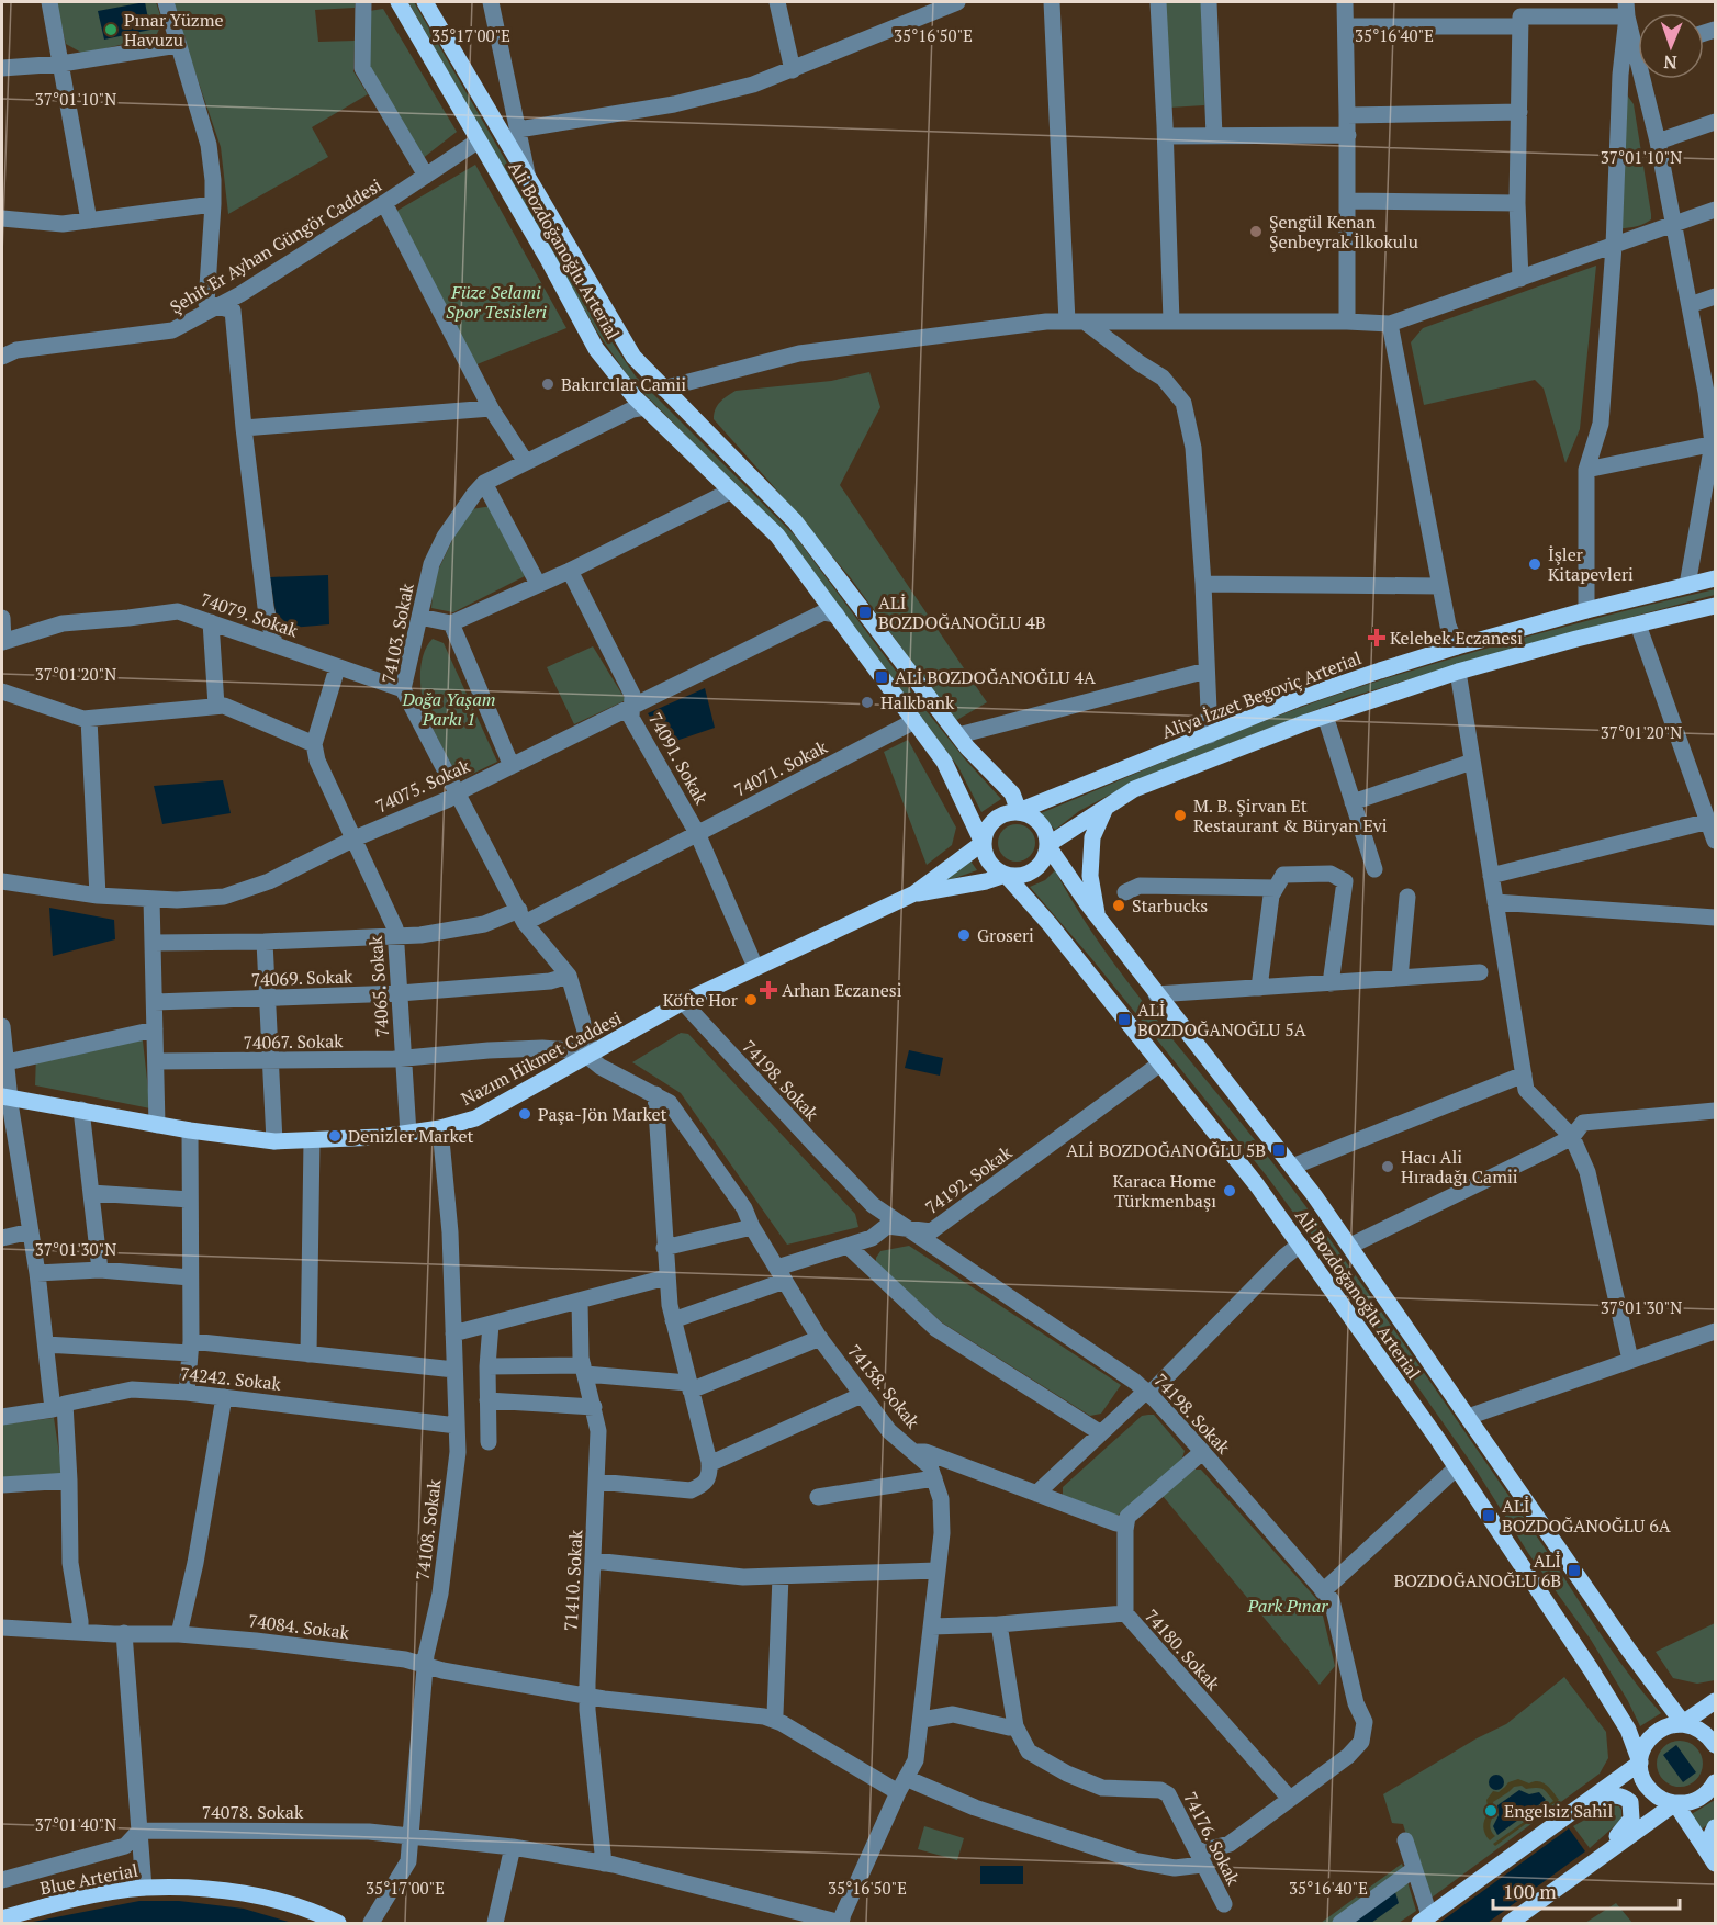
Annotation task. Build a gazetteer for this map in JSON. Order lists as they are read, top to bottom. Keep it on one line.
{"streets":{"main road":["Ali Bozdoğanoğlu Arterial","Aliya İzzet Begoviç Arterial","Nazım Hikmet Caddesi","Blue Arterial"],"street":["Şehit Er Ayhan Güngör Caddesi","74079. Sokak","74103. Sokak","74091. Sokak","74071. Sokak","74075. Sokak","74069. Sokak","74065. Sokak","74067. Sokak","74198. Sokak","74192. Sokak","74242. Sokak","74138. Sokak","74108. Sokak","71410. Sokak","74084. Sokak","74180. Sokak","74078. Sokak","74176. Sokak"]},"crossings":[["Şehit Er Ayhan Güngör Caddesi","Ali Bozdoğanoğlu Arterial"],["Ali Bozdoğanoğlu Arterial","74103. Sokak"],["Ali Bozdoğanoğlu Arterial","Aliya İzzet Begoviç Arterial"],["Ali Bozdoğanoğlu Arterial","74071. Sokak"],["Ali Bozdoğanoğlu Arterial","74075. Sokak"],["Ali Bozdoğanoğlu Arterial","74192. Sokak"],["74079. Sokak","74103. Sokak"],["74103. Sokak","74071. Sokak"],["74103. Sokak","74075. Sokak"],["74103. Sokak","74069. Sokak"],["74103. Sokak","74067. Sokak"],["74103. Sokak","Nazım Hikmet Caddesi"],["74103. Sokak","74138. Sokak"],["74091. Sokak","74071. Sokak"],["74091. Sokak","74075. Sokak"],["74091. Sokak","Nazım Hikmet Caddesi"],["74071. Sokak","74065. Sokak"],["74075. Sokak","74065. Sokak"],["74069. Sokak","74065. Sokak"],["74065. Sokak","74067. Sokak"],["74065. Sokak","Nazım Hikmet Caddesi"],["74067. Sokak","Nazım Hikmet Caddesi"],["74067. Sokak","74138. Sokak"],["Nazım Hikmet Caddesi","74198. Sokak"],["Nazım Hikmet Caddesi","74138. Sokak"],["Nazım Hikmet Caddesi","74108. Sokak"],["74198. Sokak","74192. Sokak"],["74198. Sokak","74138. Sokak"],["74198. Sokak","74084. Sokak"],["74198. Sokak","74180. Sokak"],["74198. Sokak","74176. Sokak"],["74192. Sokak","74138. Sokak"],["74242. Sokak","74108. Sokak"],["74138. Sokak","74078. Sokak"],["74108. Sokak","74084. Sokak"],["74108. Sokak","74078. Sokak"],["71410. Sokak","74084. Sokak"],["71410. Sokak","74078. Sokak"]],"parks":["Füze Selami Spor Tesisleri","Doğa Yaşam Parkı 1","Park Pınar"],"places":{"other":["Pınar Yüzme Havuzu","Şengül Kenan Şenbeyrak İlkokulu","Bakırcılar Camii","İşler Kitapevleri","Halkbank","M. B. Şirvan Et Restaurant & Büryan Evi","Starbucks","Groseri","Köfte Hor","Paşa-Jön Market","Denizler Market","Hacı Ali Hıradağı Camii","Karaca Home Türkmenbaşı","Engelsiz Sahil"],"transit":["ALİ BOZDOĞANOĞLU 4B","ALİ BOZDOĞANOĞLU 4A","ALİ BOZDOĞANOĞLU 5A","ALİ BOZDOĞANOĞLU 5B","ALİ BOZDOĞANOĞLU 6A","ALİ BOZDOĞANOĞLU 6B"],"health":["Kelebek Eczanesi","Arhan Eczanesi"]},"scale_bar":"100 m","north":"bottom","coordinates":["35°17'00\"E","35°16'50\"E","35°16'40\"E","37°01'10\"N","37°01'20\"N","37°01'30\"N","37°01'40\"N"]}
